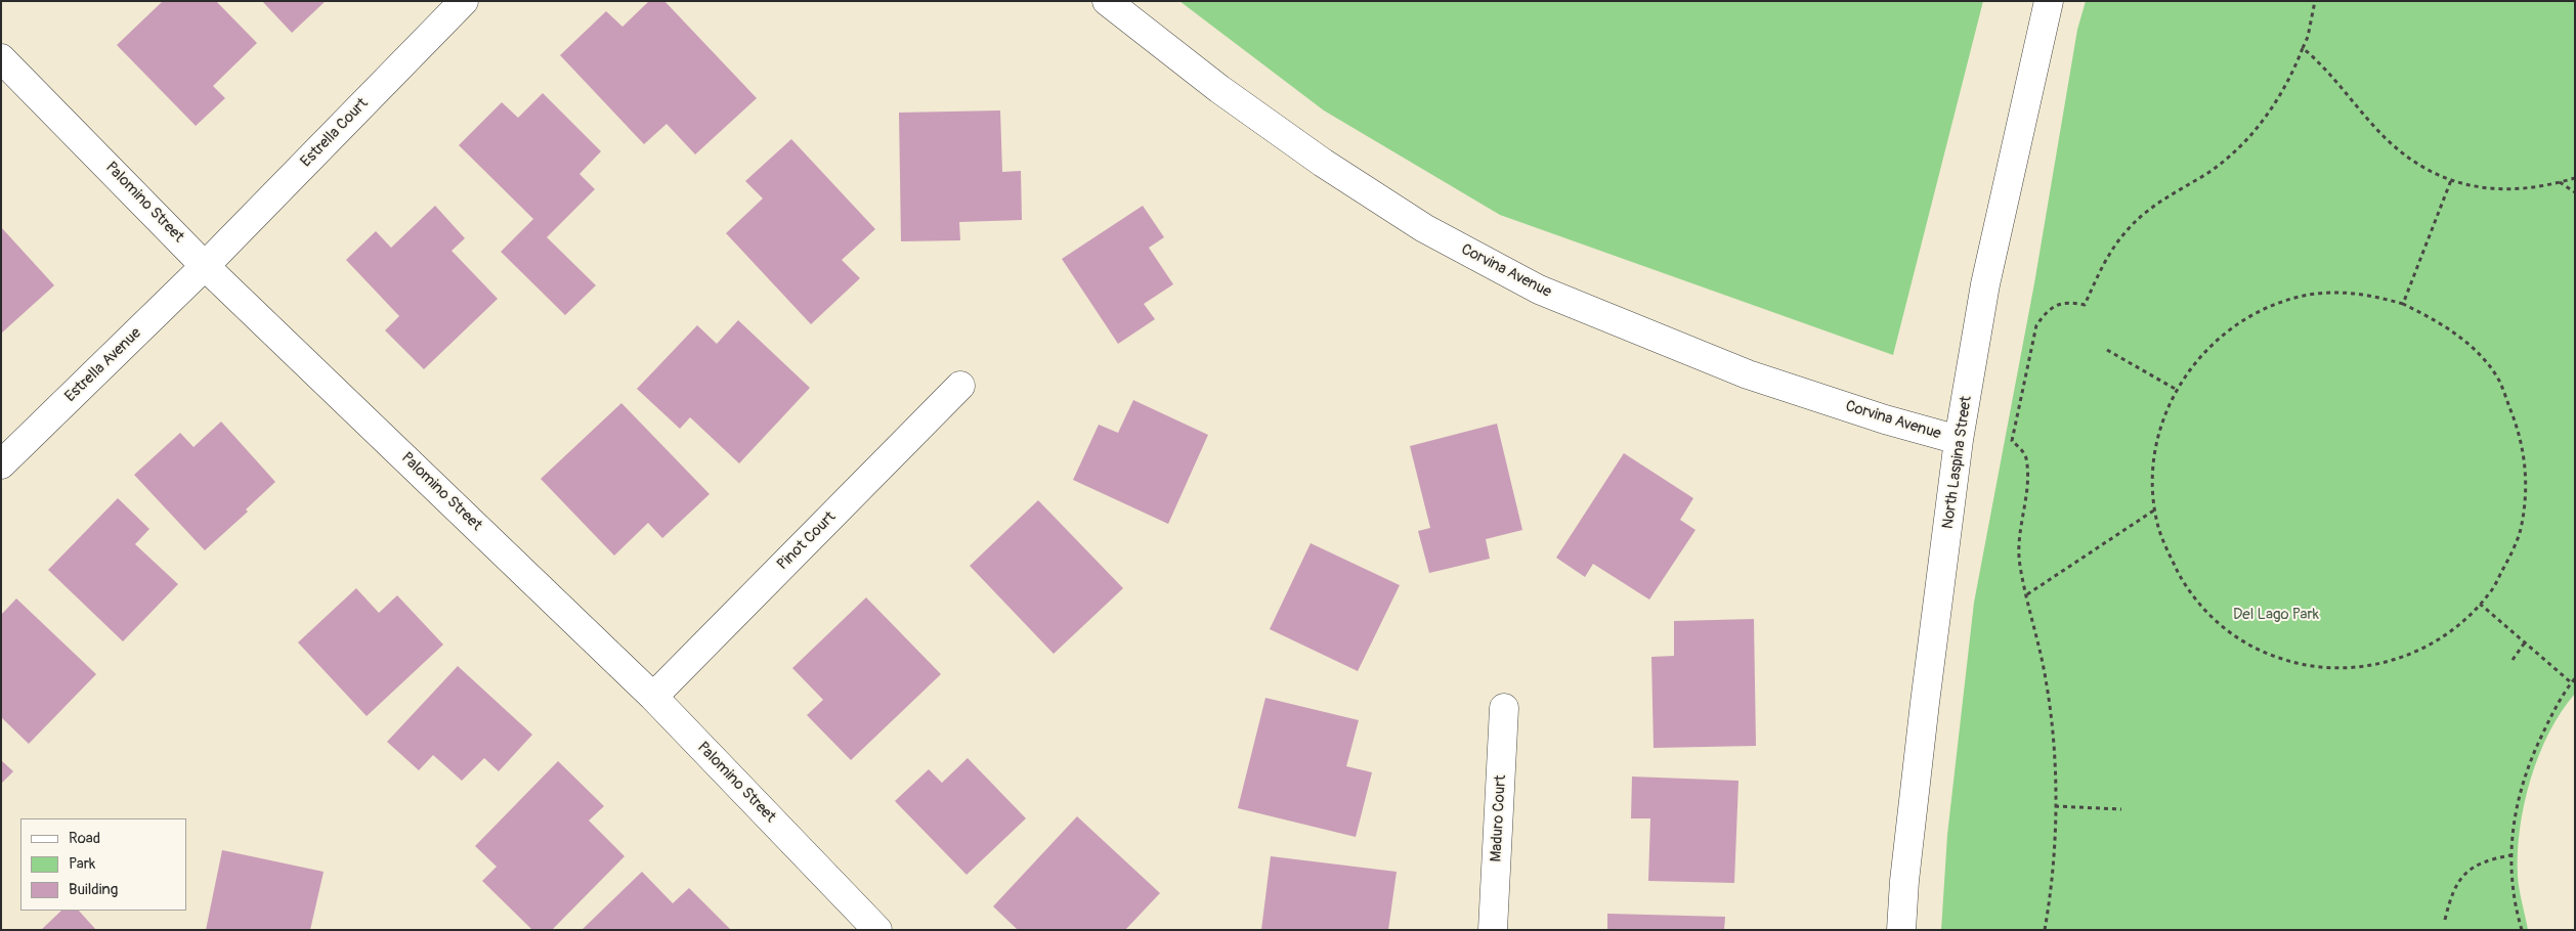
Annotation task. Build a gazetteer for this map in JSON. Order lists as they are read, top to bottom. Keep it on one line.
{"streets":{"street":["Estrella Court","Palomino Street","Corvina Avenue","Estrella Avenue","North Laspina Street","Pinot Court","Maduro Court"]},"crossings":[["Estrella Court","Palomino Street"],["Estrella Court","Estrella Avenue"],["Palomino Street","Estrella Avenue"],["Palomino Street","Pinot Court"],["Corvina Avenue","North Laspina Street"]],"parks":["Del Lago Park"],"legend":["Road","Park","Building"]}
